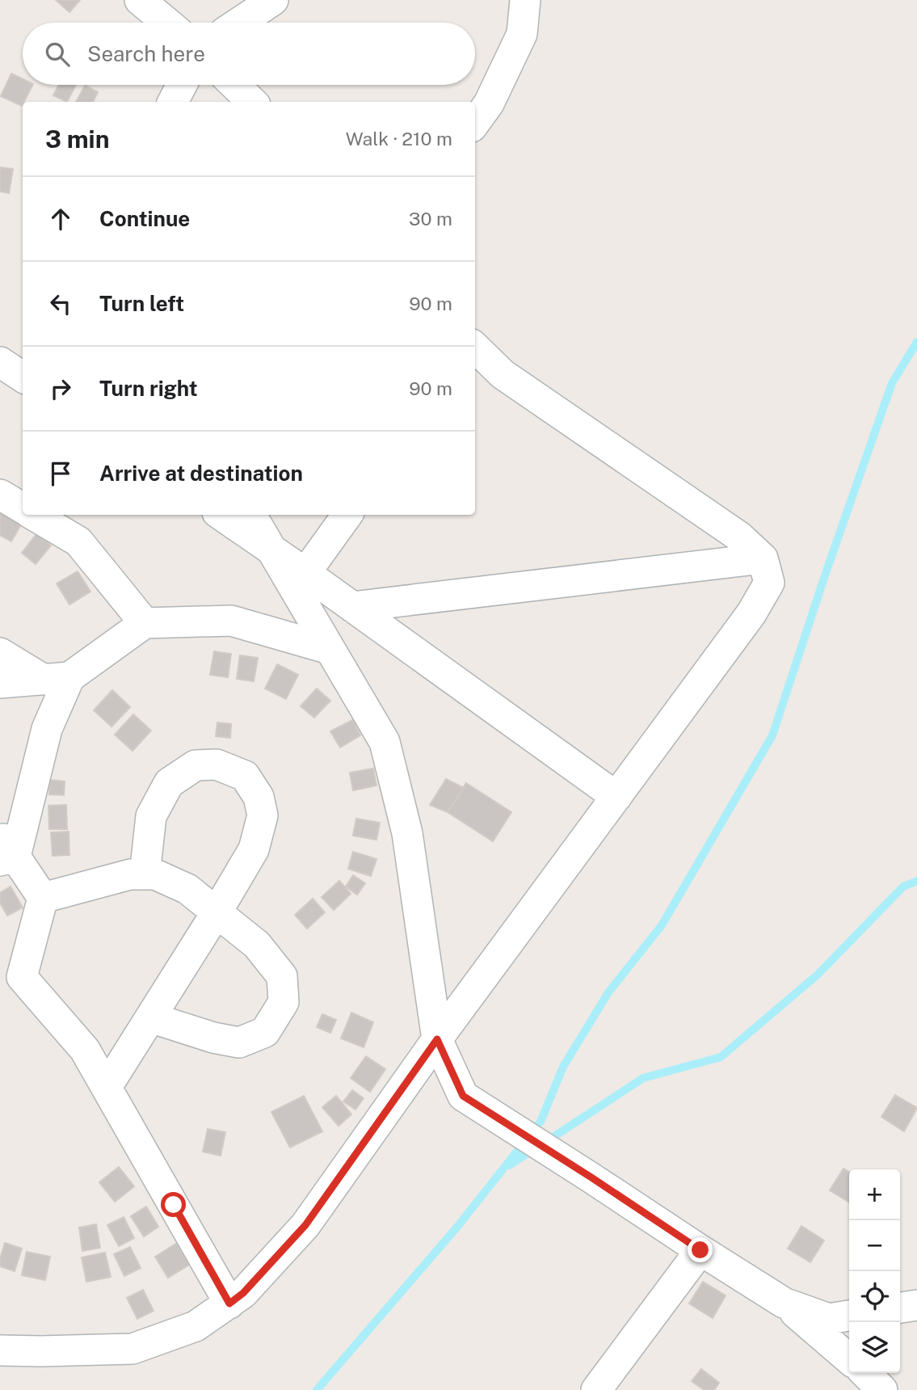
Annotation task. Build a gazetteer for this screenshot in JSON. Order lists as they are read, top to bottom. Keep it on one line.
{"page":{"search":"Search here","heading":["3 min","Walk · 210 m"],"list":[["Continue","30 m"],["Turn left","90 m"],["Turn right","90 m"],"Arrive at destination"],"map_buttons":["+","−"]}}
